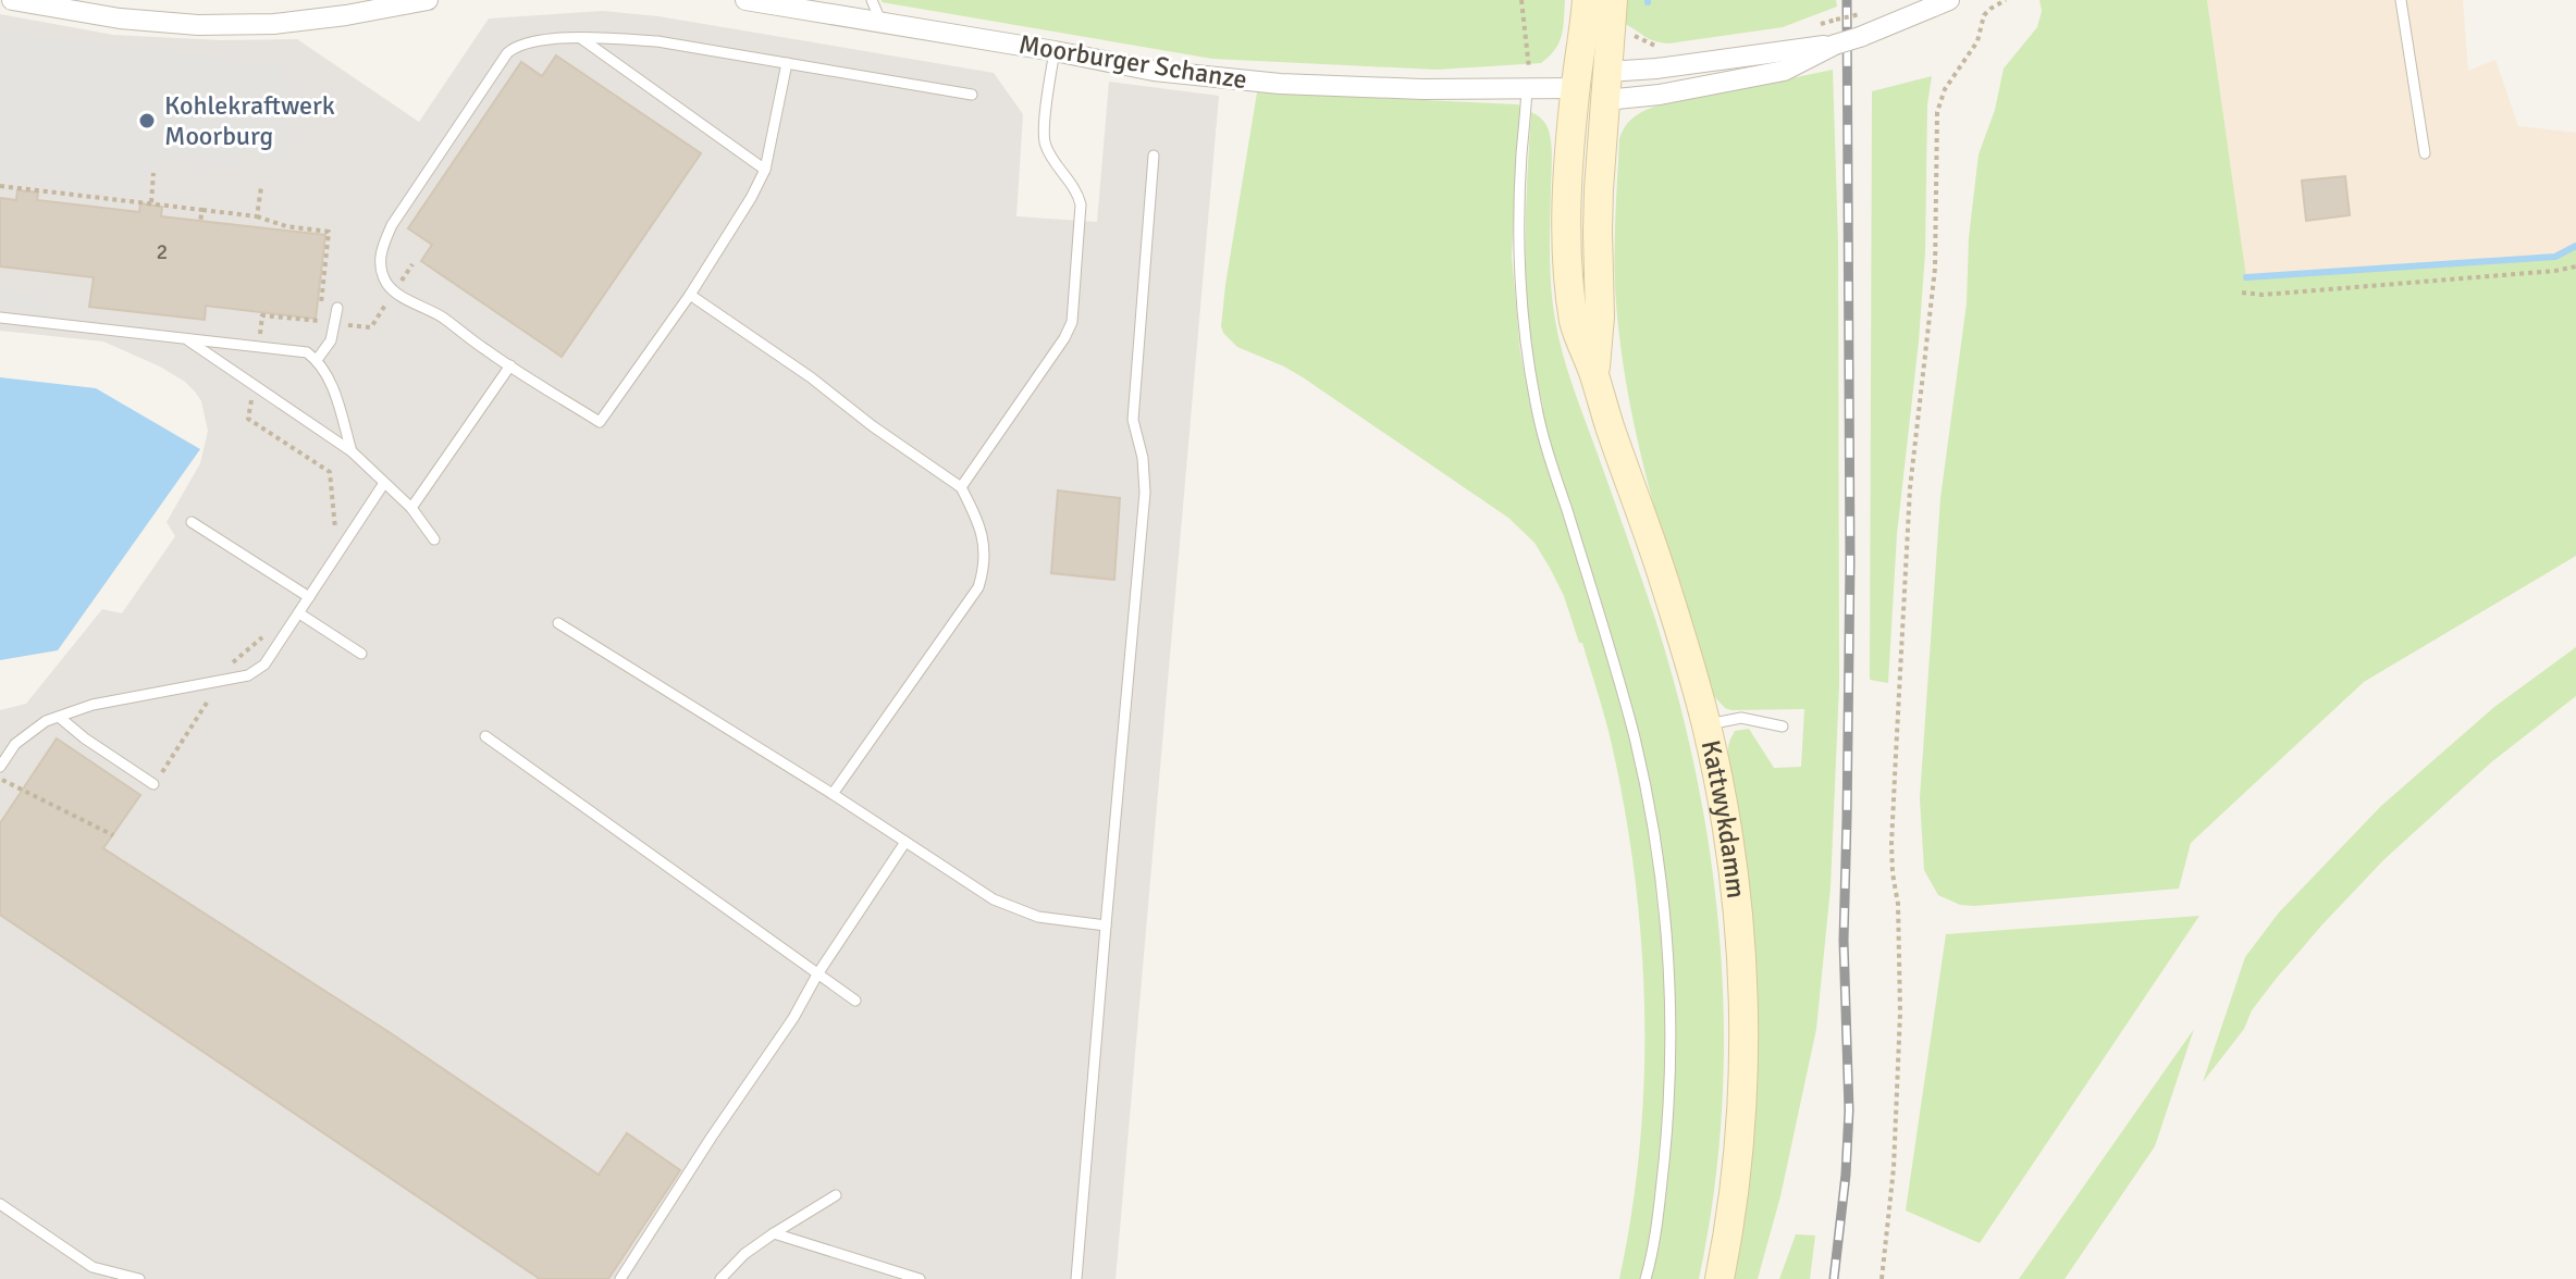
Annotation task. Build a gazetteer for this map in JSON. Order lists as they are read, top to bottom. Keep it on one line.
{"streets":{"main road":["Kattwykdamm"],"street":["Moorburger Schanze"]},"crossings":[["Moorburger Schanze","Kattwykdamm"]],"places":["Kohlekraftwerk Moorburg"],"house_numbers":["2"]}
